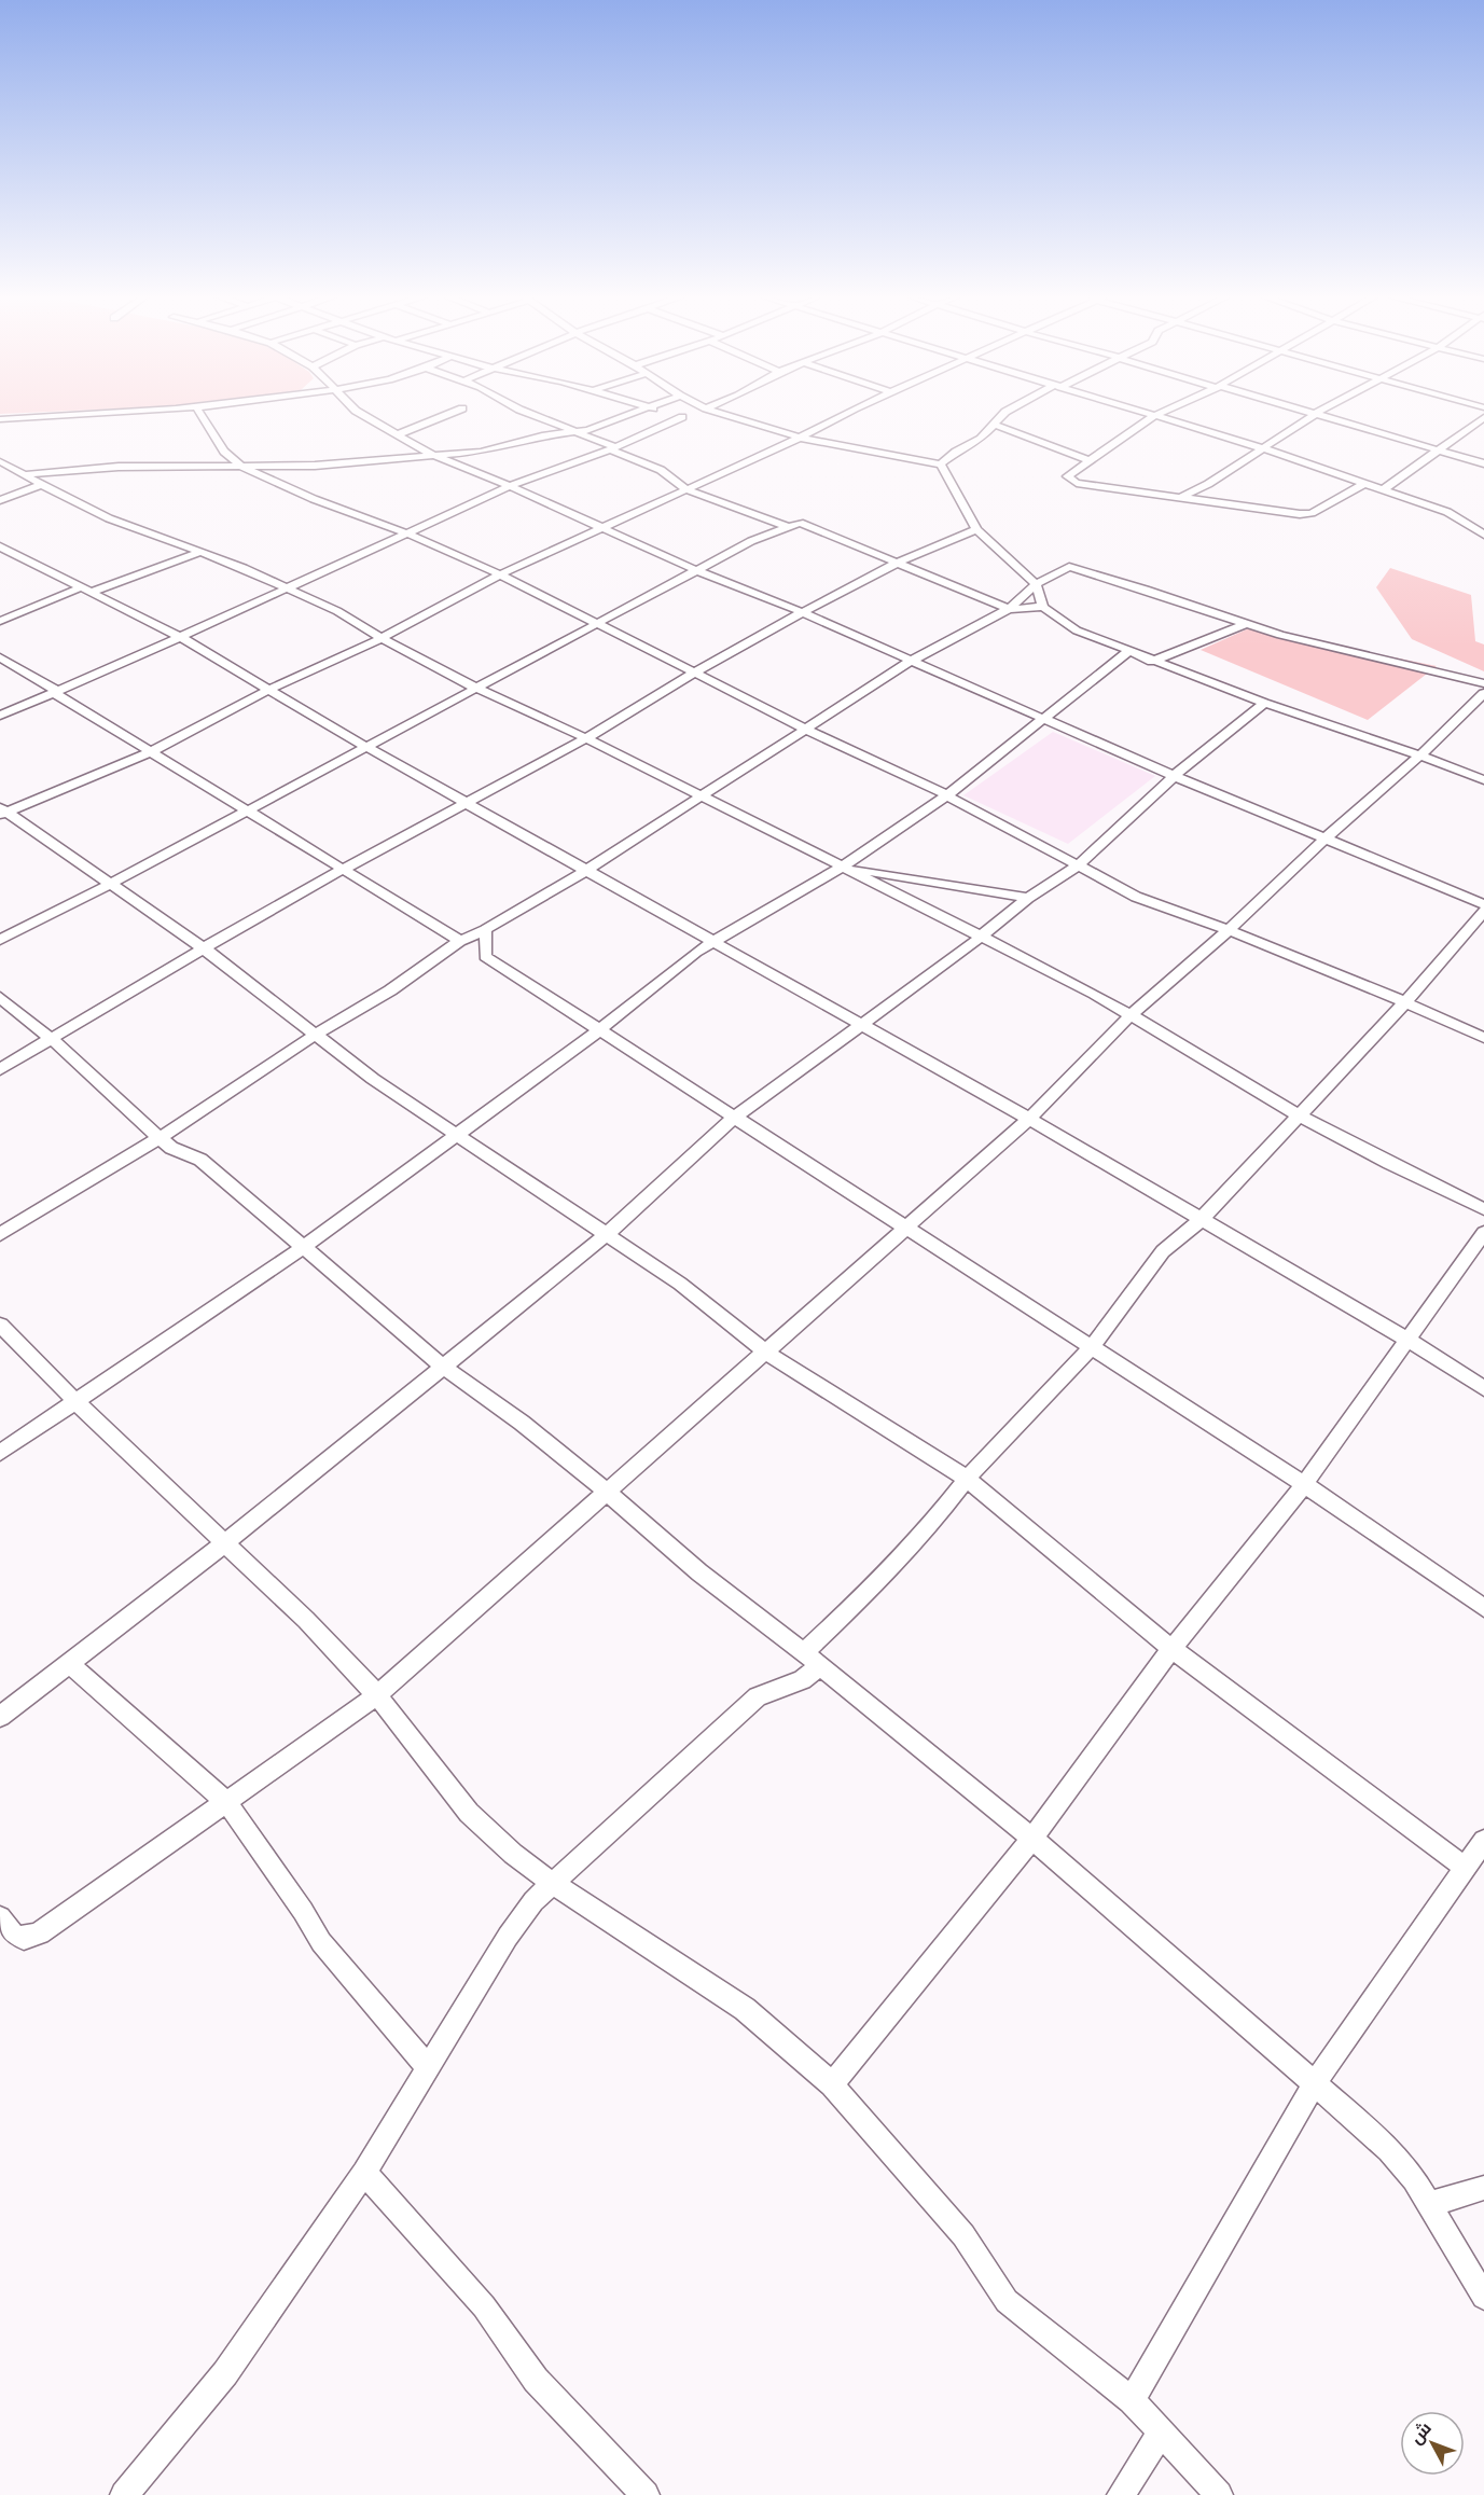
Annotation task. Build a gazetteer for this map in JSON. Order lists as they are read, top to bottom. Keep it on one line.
{"north":"top left"}
